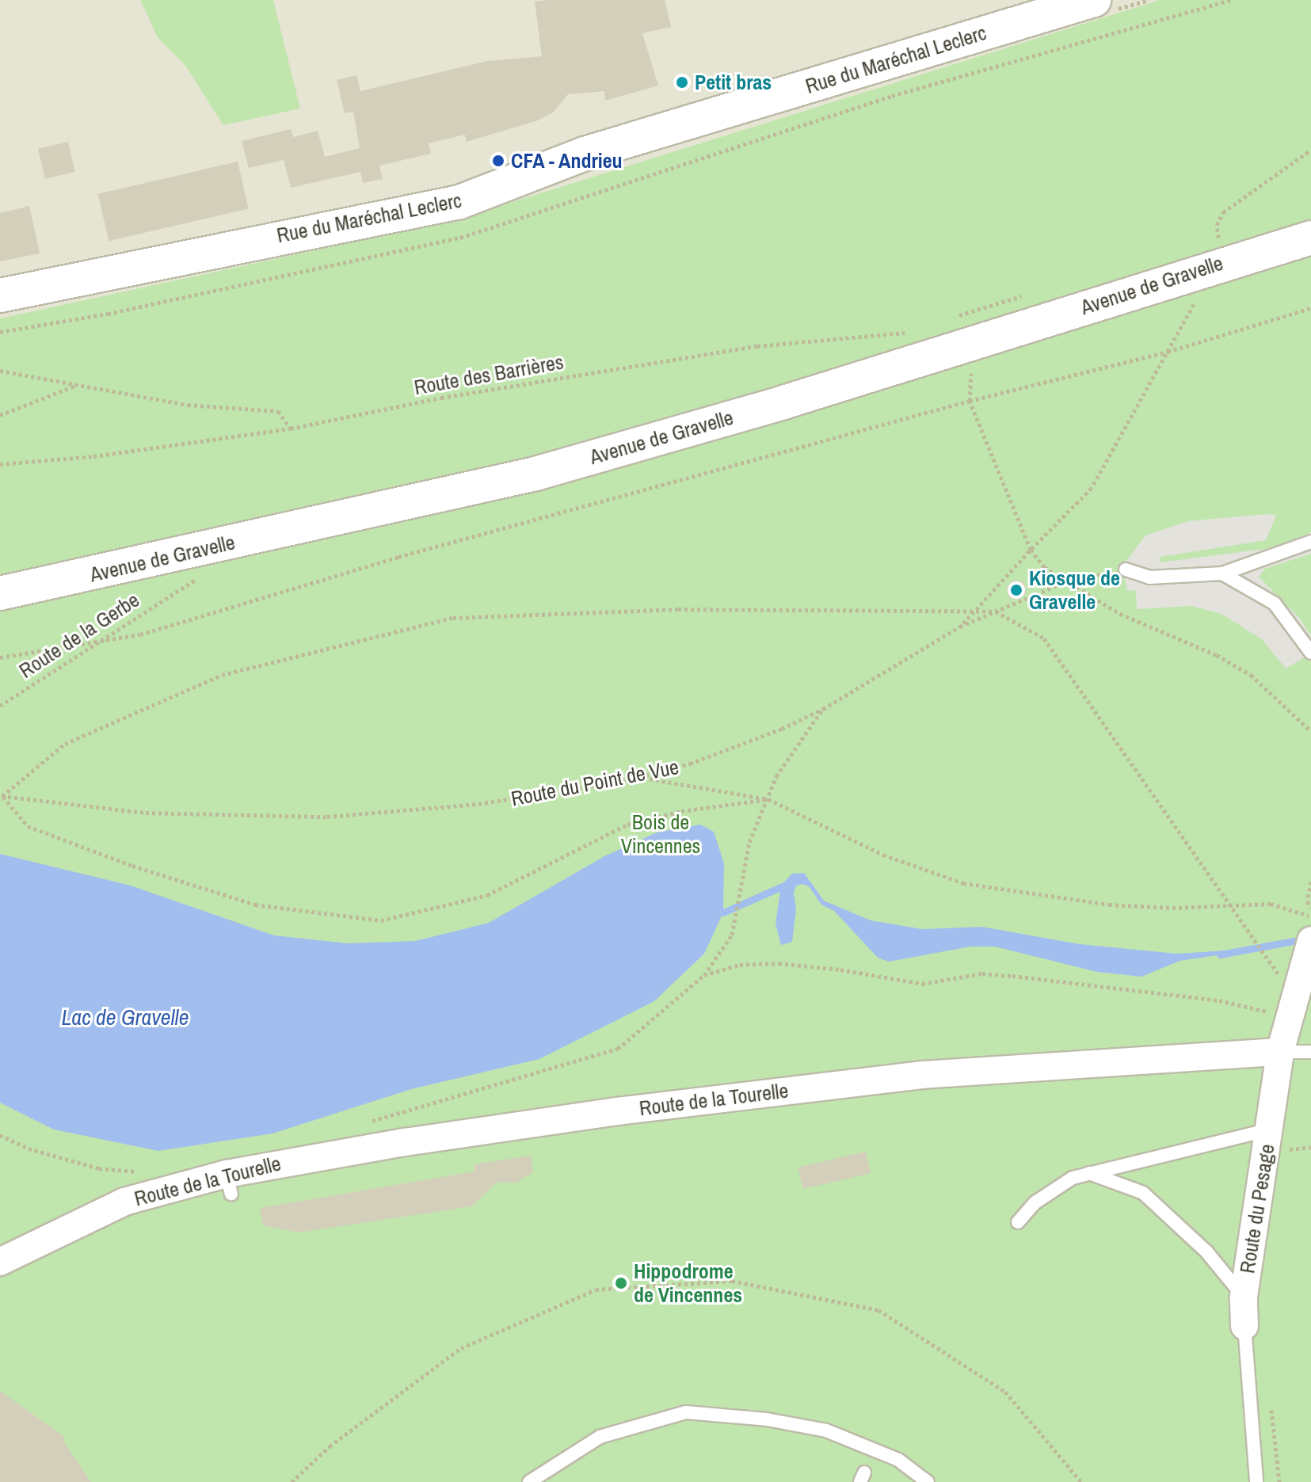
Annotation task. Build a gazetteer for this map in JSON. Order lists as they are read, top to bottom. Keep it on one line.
{"streets":{"street":["Rue du Maréchal Leclerc","Avenue de Gravelle","Route de la Tourelle","Route du Pesage"],"path":["Route des Barrières","Route de la Gerbe","Route du Point de Vue"]},"crossings":[["Route de la Tourelle","Route du Pesage"]],"water":["Lac de Gravelle"],"parks":["Bois de Vincennes"],"places":["Petit bras","CFA - Andrieu","Kiosque de Gravelle","Hippodrome de Vincennes"]}
